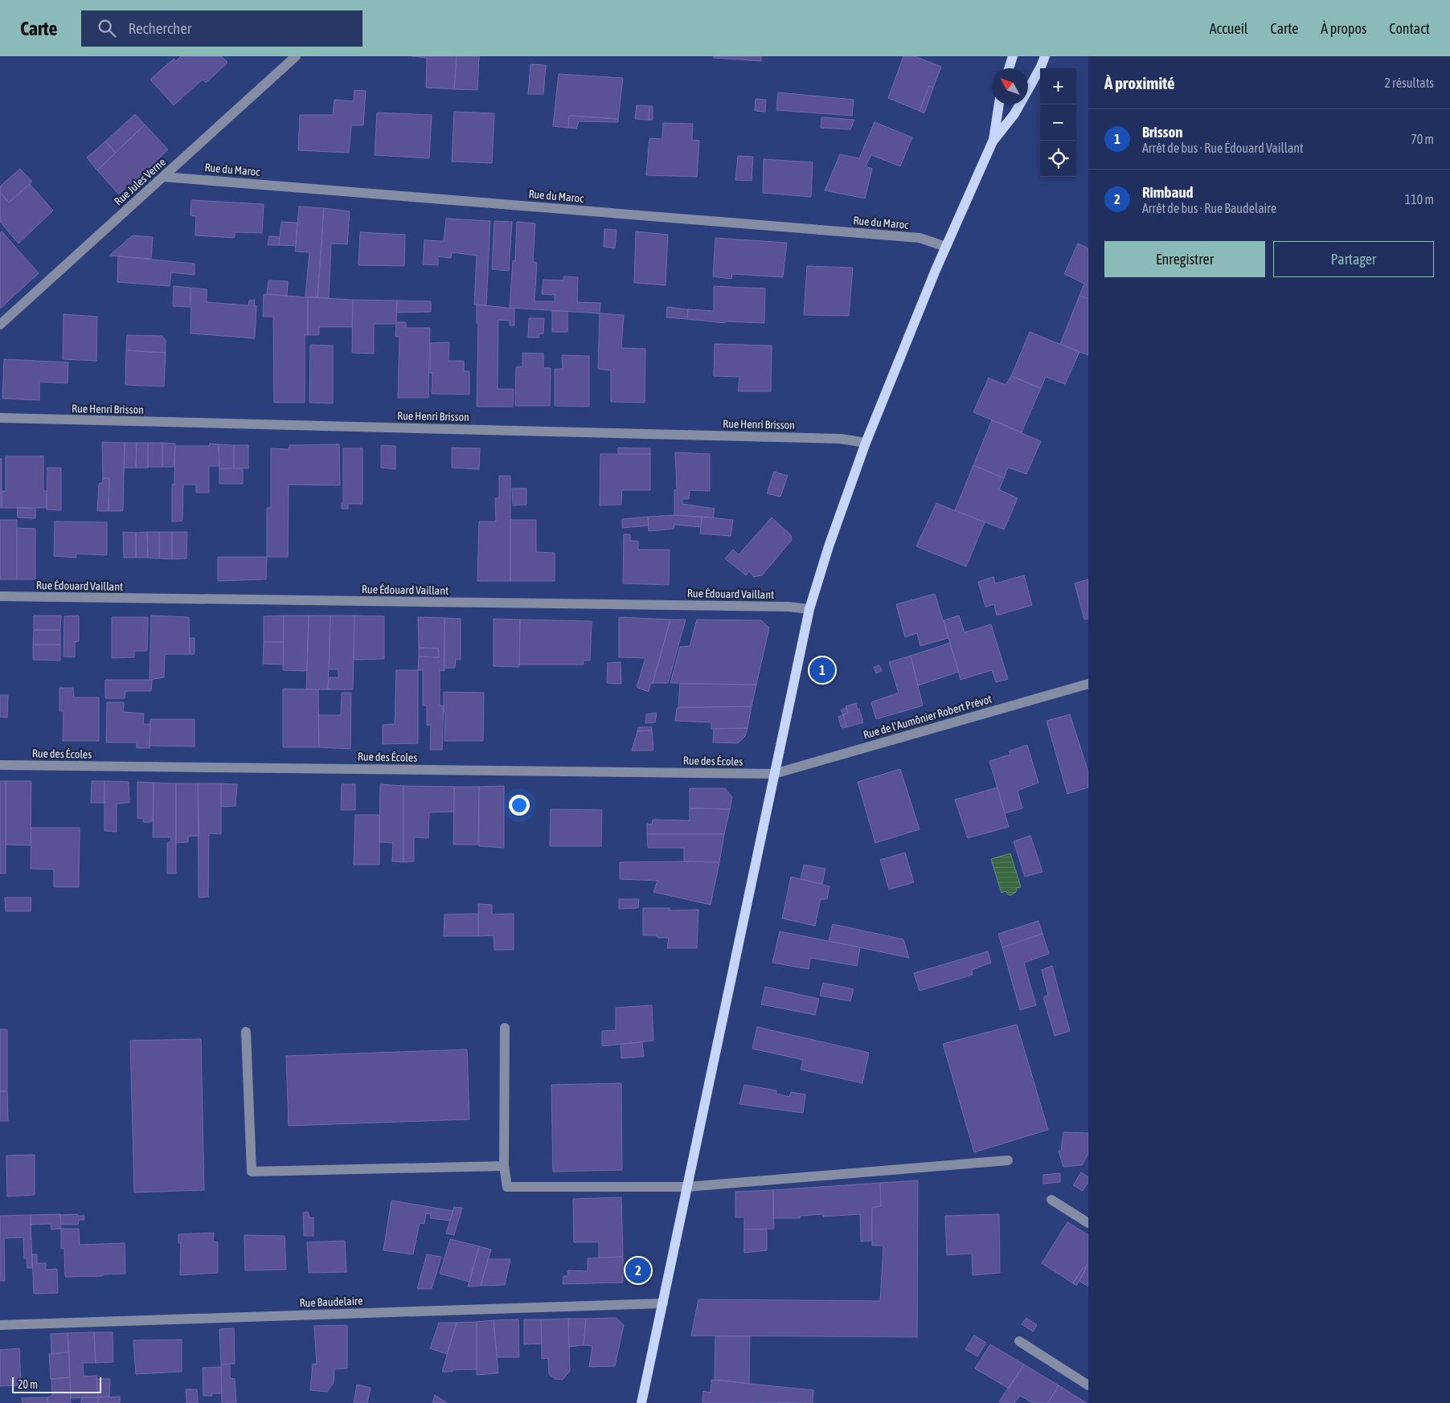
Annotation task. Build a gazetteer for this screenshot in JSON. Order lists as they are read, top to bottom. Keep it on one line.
{"streets":{"street":["Rue du Maroc","Rue Jules Verne","Rue Henri Brisson","Rue Édouard Vaillant","Rue de l'Aumônier Robert Prévot","Rue des Écoles","Rue Baudelaire"]},"crossings":[["Rue du Maroc","Rue Jules Verne"],["Rue de l'Aumônier Robert Prévot","Rue des Écoles"]],"scale_bar":"20 m","north":"top left","page":{"header":"Carte","search":"Rechercher","nav":["Accueil","Carte","À propos","Contact"],"heading":["À proximité","2 résultats"],"map_buttons":["+","−"],"list":[{"mark":"1","name":"Brisson","note":"Arrêt de bus · Rue Édouard Vaillant","value":"70 m"},{"mark":"2","name":"Rimbaud","note":"Arrêt de bus · Rue Baudelaire","value":"110 m"}],"buttons":["Enregistrer","Partager"],"pins":["1","2"],"scale":"20 m"}}
